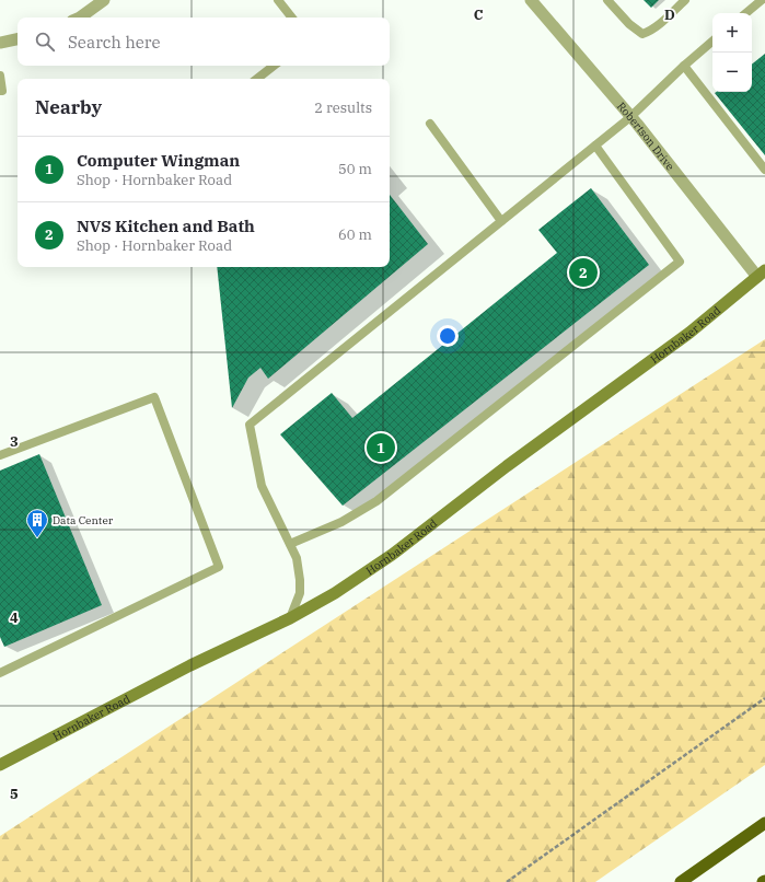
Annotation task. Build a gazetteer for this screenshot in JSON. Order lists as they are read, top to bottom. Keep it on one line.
{"streets":{"main road":["Hornbaker Road"],"street":["Robertson Drive"]},"crossings":[["Robertson Drive","Hornbaker Road"]],"places":{"building":["Data Center"]},"page":{"map_buttons":["+","−"],"search":"Search here","heading":["Nearby","2 results"],"list":[{"mark":"1","name":"Computer Wingman","note":"Shop · Hornbaker Road","value":"50 m"},{"mark":"2","name":"NVS Kitchen and Bath","note":"Shop · Hornbaker Road","value":"60 m"}],"pins":["2","1"]},"grid":{"columns":["C","D"],"rows":["3","4","5"]}}
